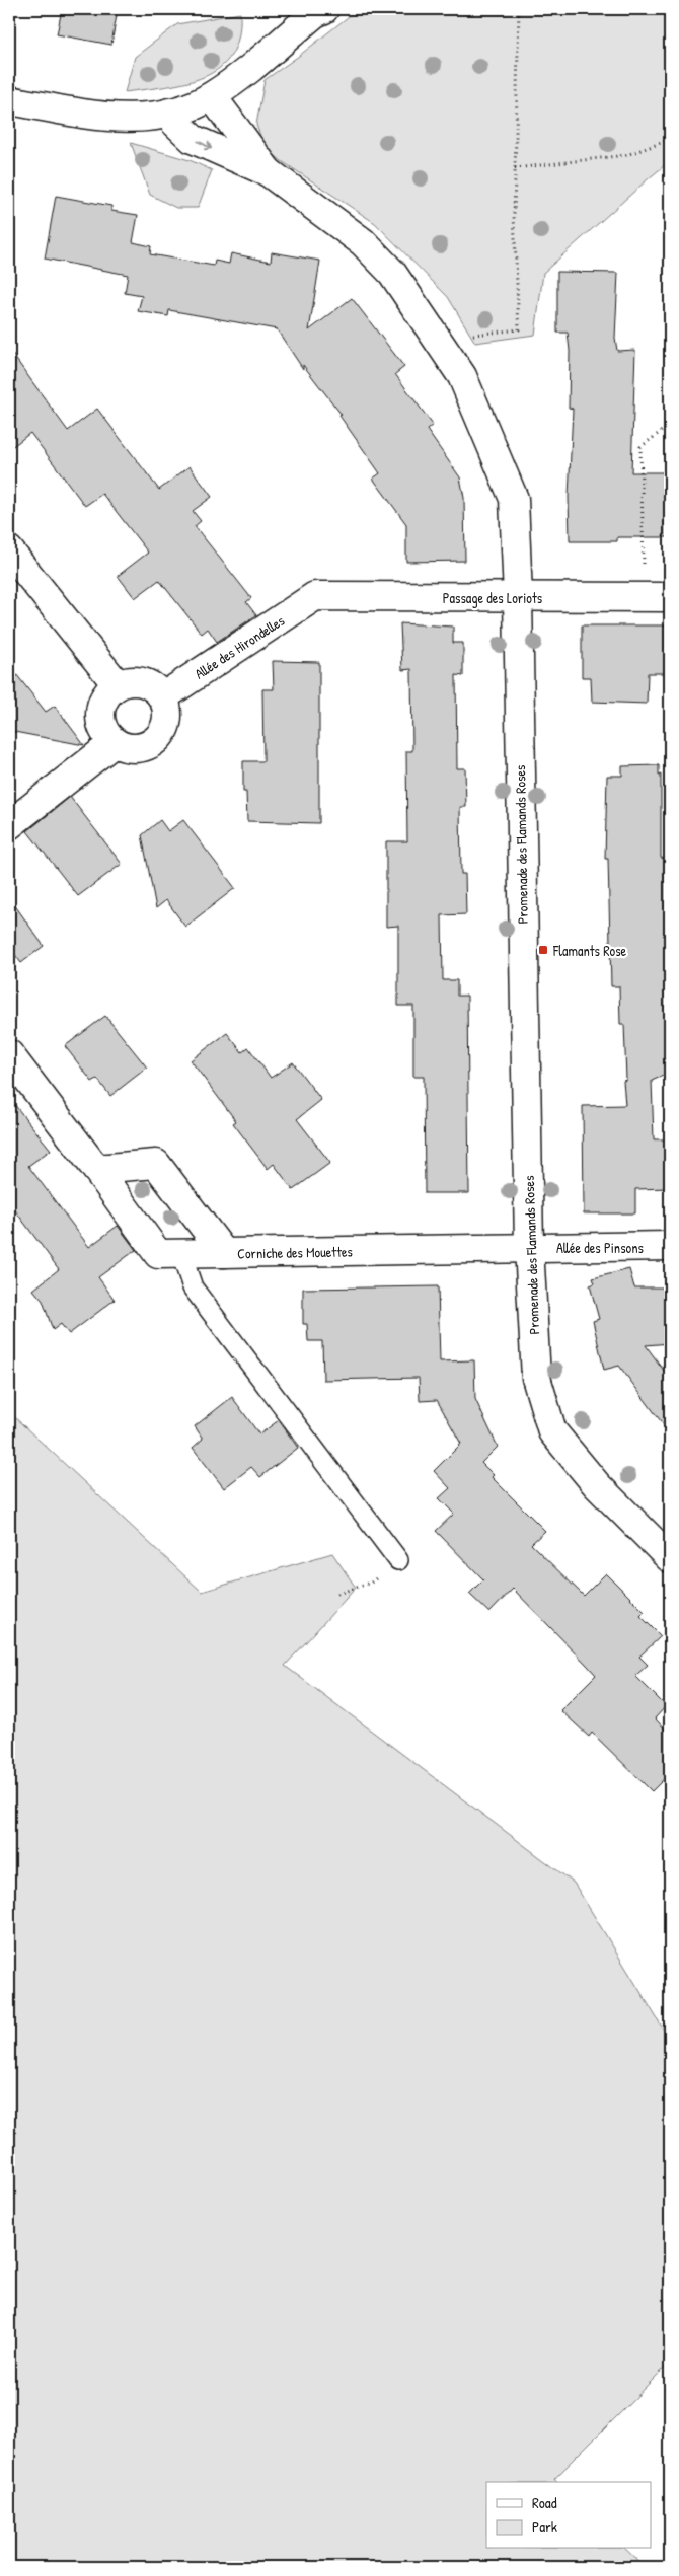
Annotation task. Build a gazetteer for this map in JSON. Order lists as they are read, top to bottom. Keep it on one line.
{"streets":{"street":["Passage des Loriots","Allée des Hirondelles","Promenade des Flamands Roses","Allée des Pinsons","Corniche des Mouettes"]},"crossings":[["Passage des Loriots","Allée des Hirondelles"],["Passage des Loriots","Promenade des Flamands Roses"],["Promenade des Flamands Roses","Allée des Pinsons"],["Promenade des Flamands Roses","Corniche des Mouettes"],["Allée des Pinsons","Corniche des Mouettes"]],"places":{"transit":["Flamants Rose"]},"legend":["Road","Park"]}
